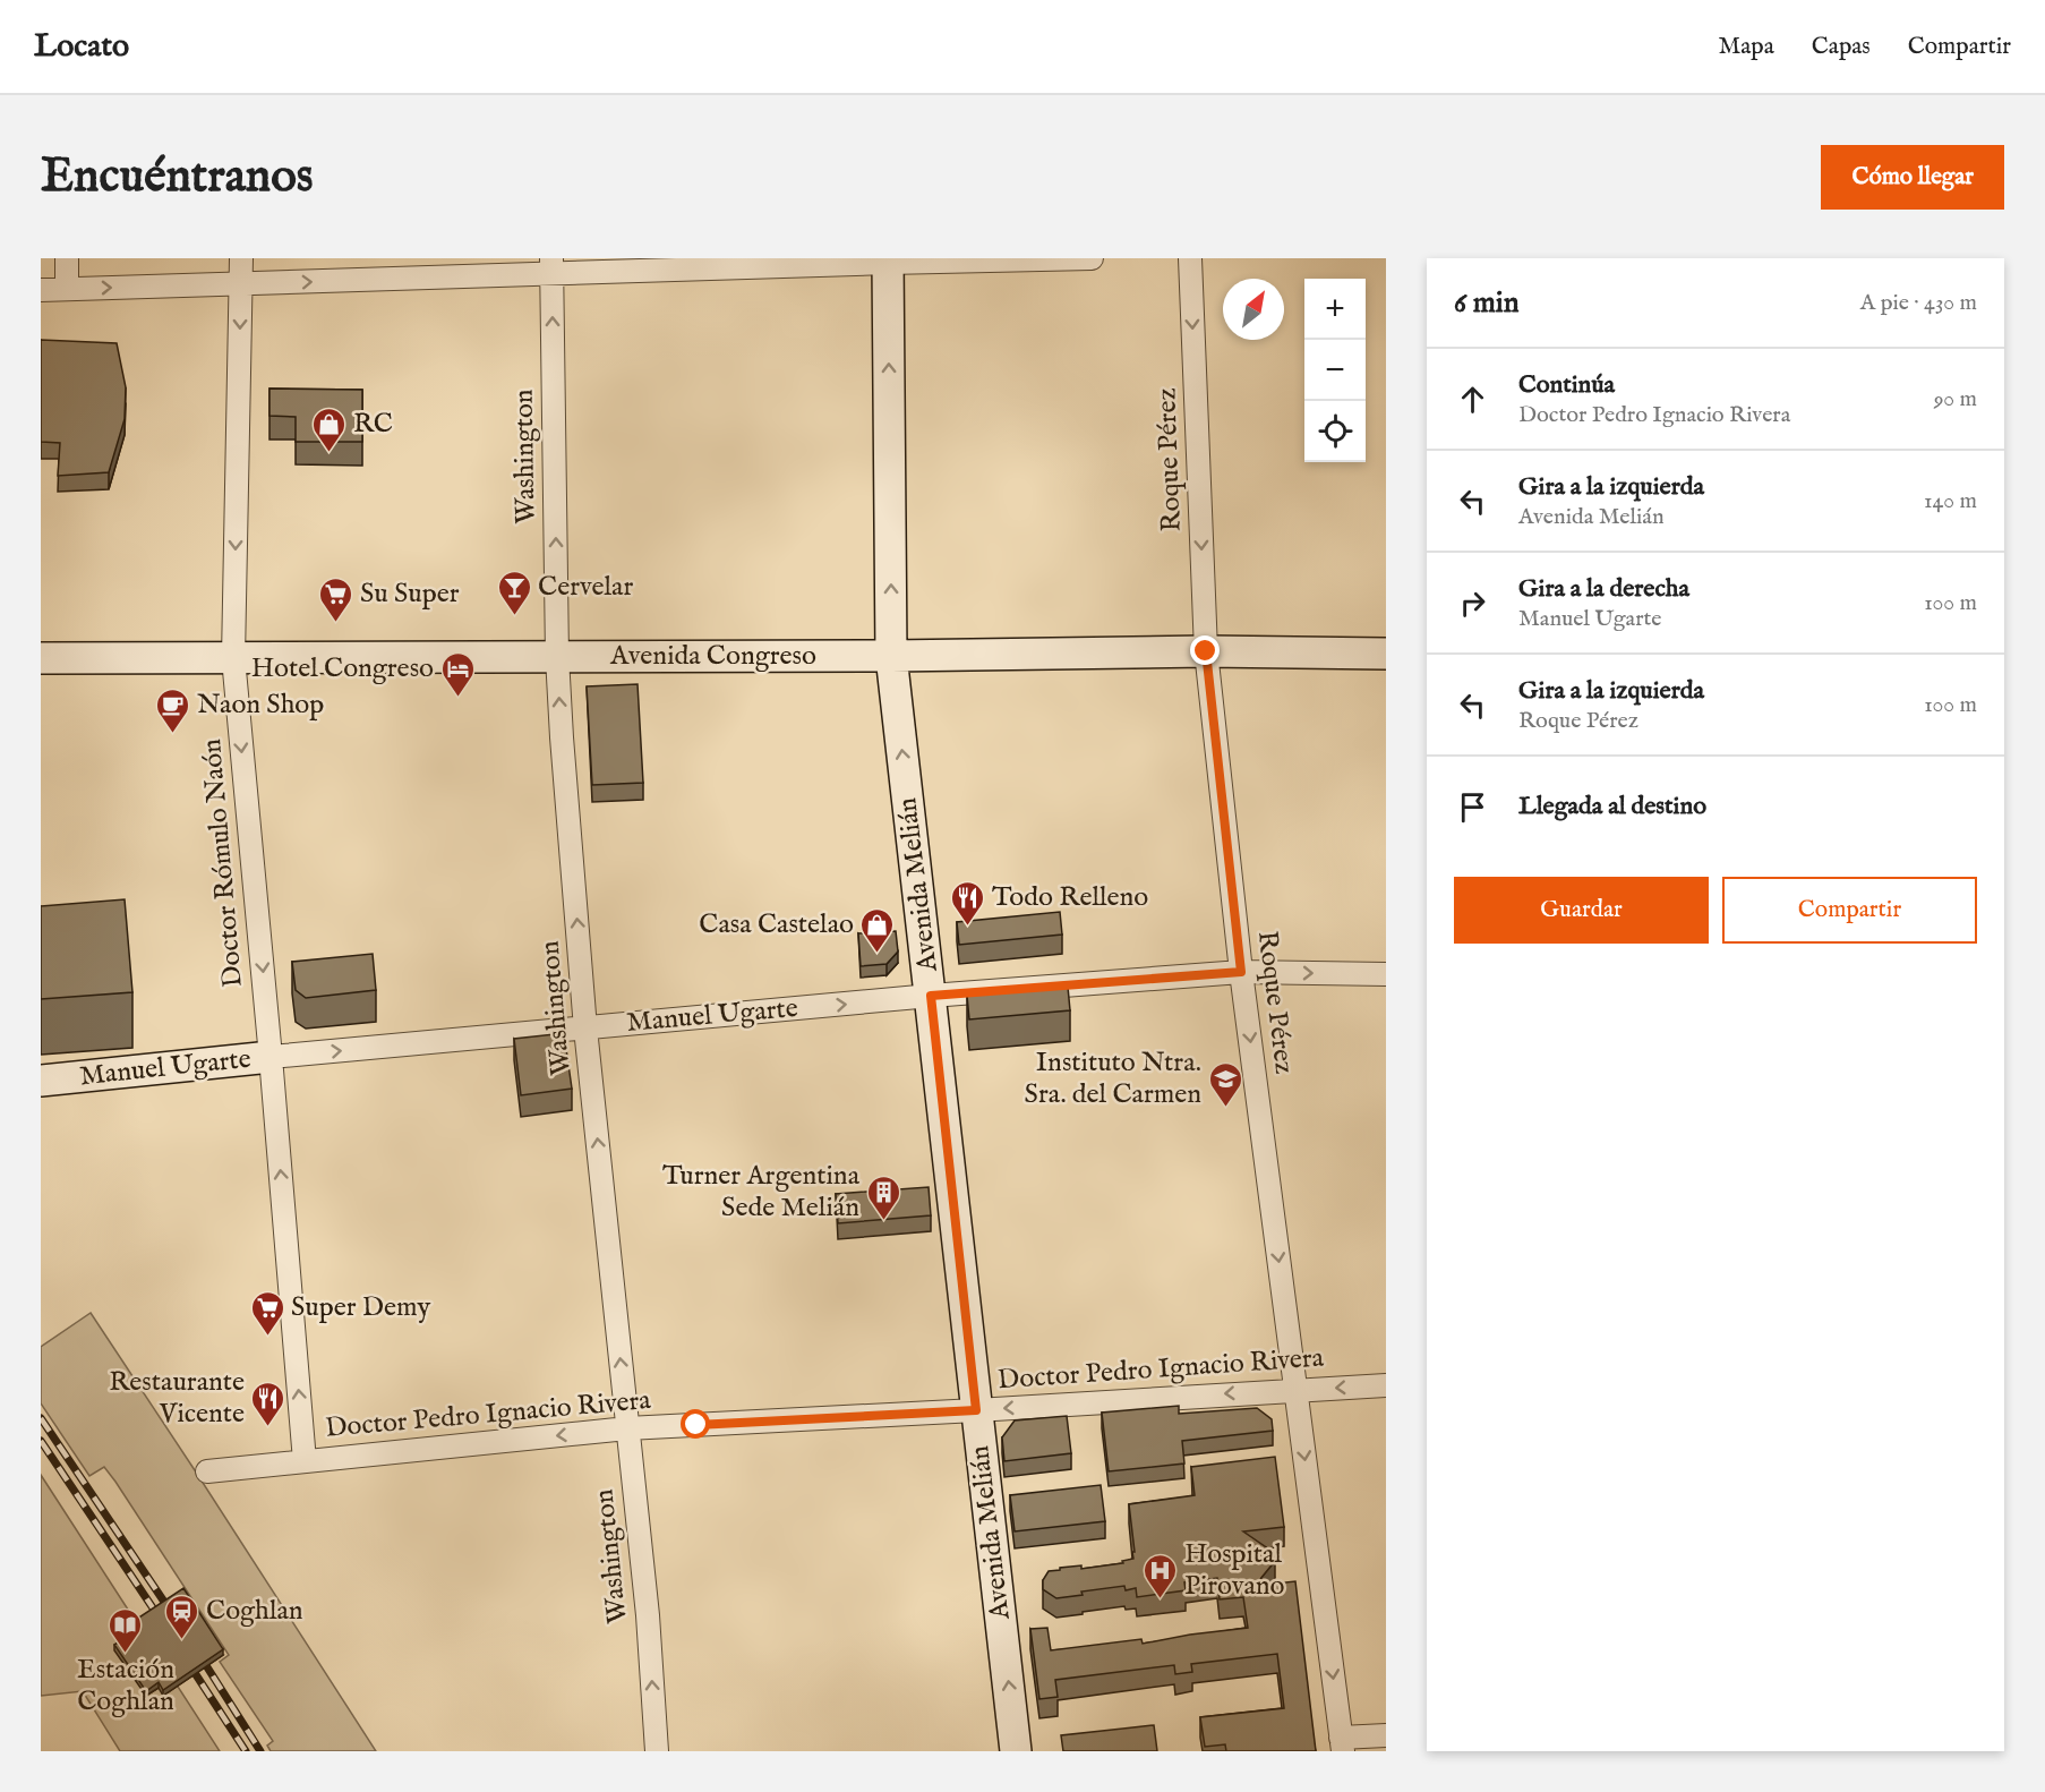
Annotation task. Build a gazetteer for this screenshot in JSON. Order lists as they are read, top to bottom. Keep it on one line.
{"streets":{"street":["Washington","Roque Pérez","Avenida Congreso","Doctor Rómulo Naón","Avenida Melián","Manuel Ugarte","Doctor Pedro Ignacio Rivera"]},"crossings":[["Washington","Avenida Congreso"],["Washington","Manuel Ugarte"],["Washington","Doctor Pedro Ignacio Rivera"],["Roque Pérez","Avenida Congreso"],["Roque Pérez","Manuel Ugarte"],["Roque Pérez","Doctor Pedro Ignacio Rivera"],["Avenida Congreso","Doctor Rómulo Naón"],["Avenida Congreso","Avenida Melián"],["Doctor Rómulo Naón","Manuel Ugarte"],["Doctor Rómulo Naón","Doctor Pedro Ignacio Rivera"],["Avenida Melián","Manuel Ugarte"],["Avenida Melián","Doctor Pedro Ignacio Rivera"]],"one_way":["Washington","Roque Pérez","Avenida Melián","Manuel Ugarte","Doctor Pedro Ignacio Rivera"],"places":{"shop":["RC","Casa Castelao"],"bar":["Cervelar"],"supermarket":["Su Super","Super Demy"],"hotel":["Hotel Congreso"],"cafe":["Naon Shop"],"restaurant":["Todo Relleno","Restaurante Vicente"],"school or university":["Instituto Ntra. Sra. del Carmen"],"building":["Turner Argentina Sede Melián"],"hospital":["Hospital Pirovano"],"station":["Coghlan"],"library":["Estación Coghlan"]},"north":"top right","page":{"header":"Locato","nav":["Mapa","Capas","Compartir"],"buttons":["Cómo llegar",["Guardar","Compartir"]],"title":"Encuéntranos","heading":["6 min","A pie · 430 m"],"map_buttons":["+","−"],"list":[["Continúa","Doctor Pedro Ignacio Rivera","90 m"],["Gira a la izquierda","Avenida Melián","140 m"],["Gira a la derecha","Manuel Ugarte","100 m"],["Gira a la izquierda","Roque Pérez","100 m"],"Llegada al destino"]}}
